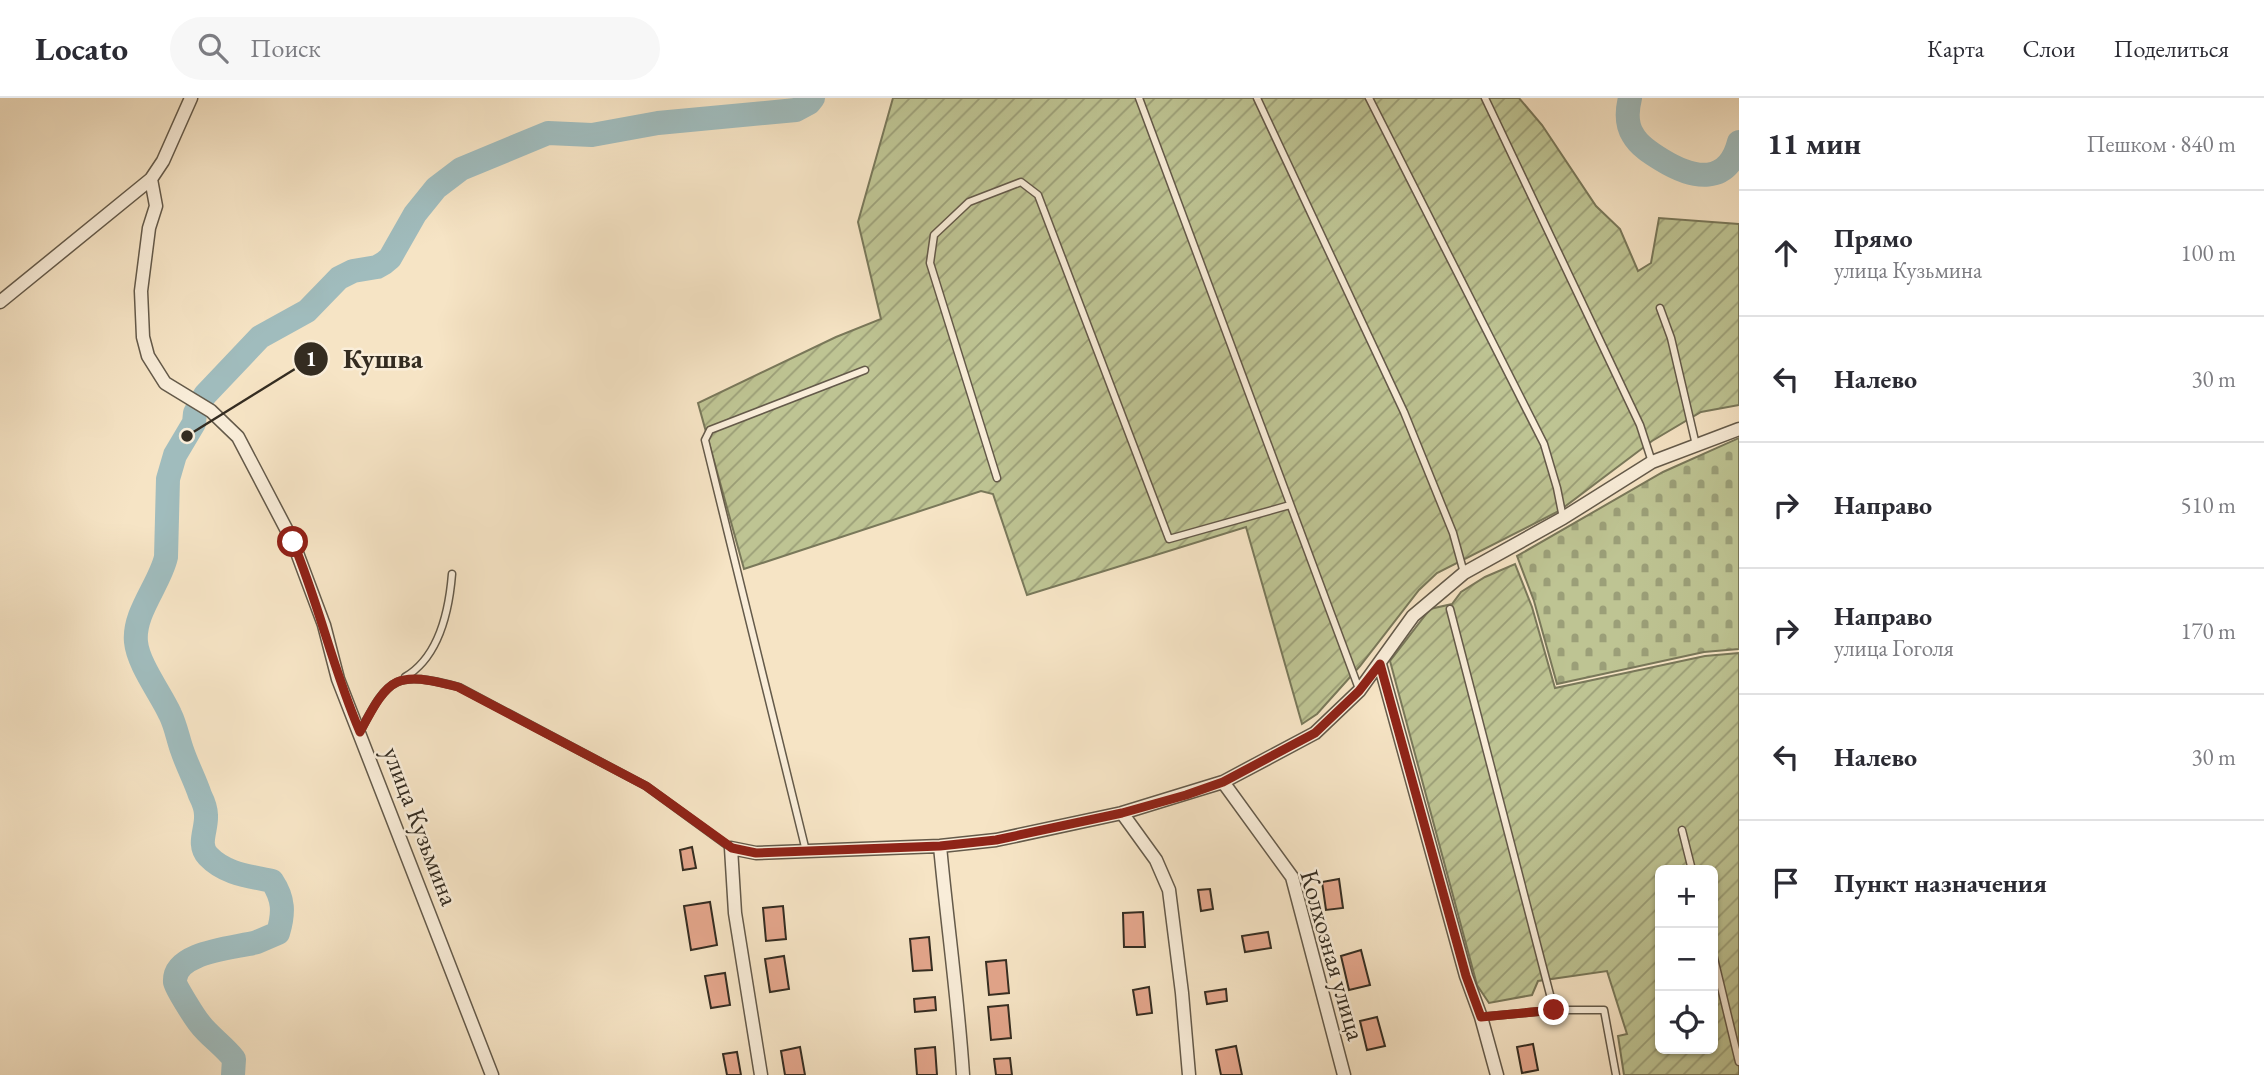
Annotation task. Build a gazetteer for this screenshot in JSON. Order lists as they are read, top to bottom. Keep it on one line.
{"streets":{"street":["улица Кузьмина","Колхозная улица"]},"places":["Кушва"],"page":{"header":"Locato","search":"Поиск","nav":["Карта","Слои","Поделиться"],"heading":["11 мин","Пешком · 840 m"],"list":[["Прямо","улица Кузьмина","100 m"],["Налево","30 m"],["Направо","510 m"],["Направо","улица Гоголя","170 m"],["Налево","30 m"],"Пункт назначения"],"map_buttons":["+","−"]}}
